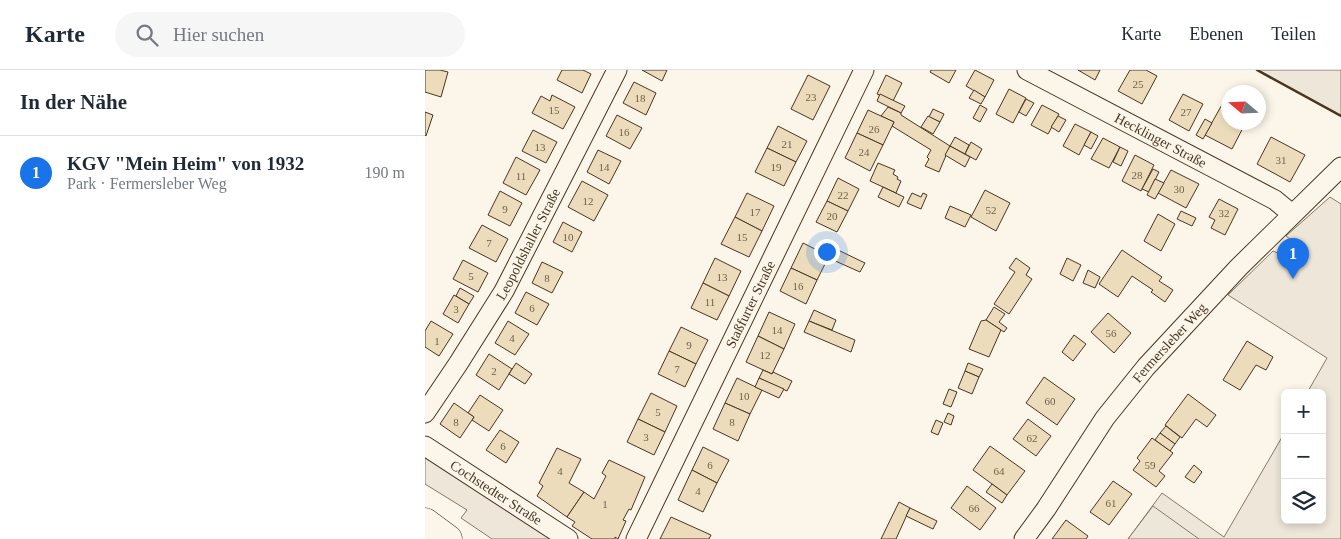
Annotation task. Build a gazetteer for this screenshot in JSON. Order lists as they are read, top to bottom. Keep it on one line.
{"streets":{"street":["Hecklinger Straße","Leopoldshaller Straße","Staßfurter Straße","Fermersleber Weg","Cochstedter Straße"]},"crossings":[["Hecklinger Straße","Fermersleber Weg"]],"house_numbers":["25","23","18","15","27","26","16","21","13","24","31","14","19","28","11","30","22","12","9","52","17","32","20","10","15","7","5","13","8","16","11","6","3","14","56","4","1","9","12","7","2","10","60","5","8","8","3","62","6","6","59","4","64","4","61","1","66"],"north":"left","page":{"header":"Karte","search":"Hier suchen","nav":["Karte","Ebenen","Teilen"],"heading":"In der Nähe","list":[{"mark":"1","name":"KGV \"Mein Heim\" von 1932","note":"Park · Fermersleber Weg","value":"190 m"}],"pins":"1","map_buttons":["+","−"]}}
